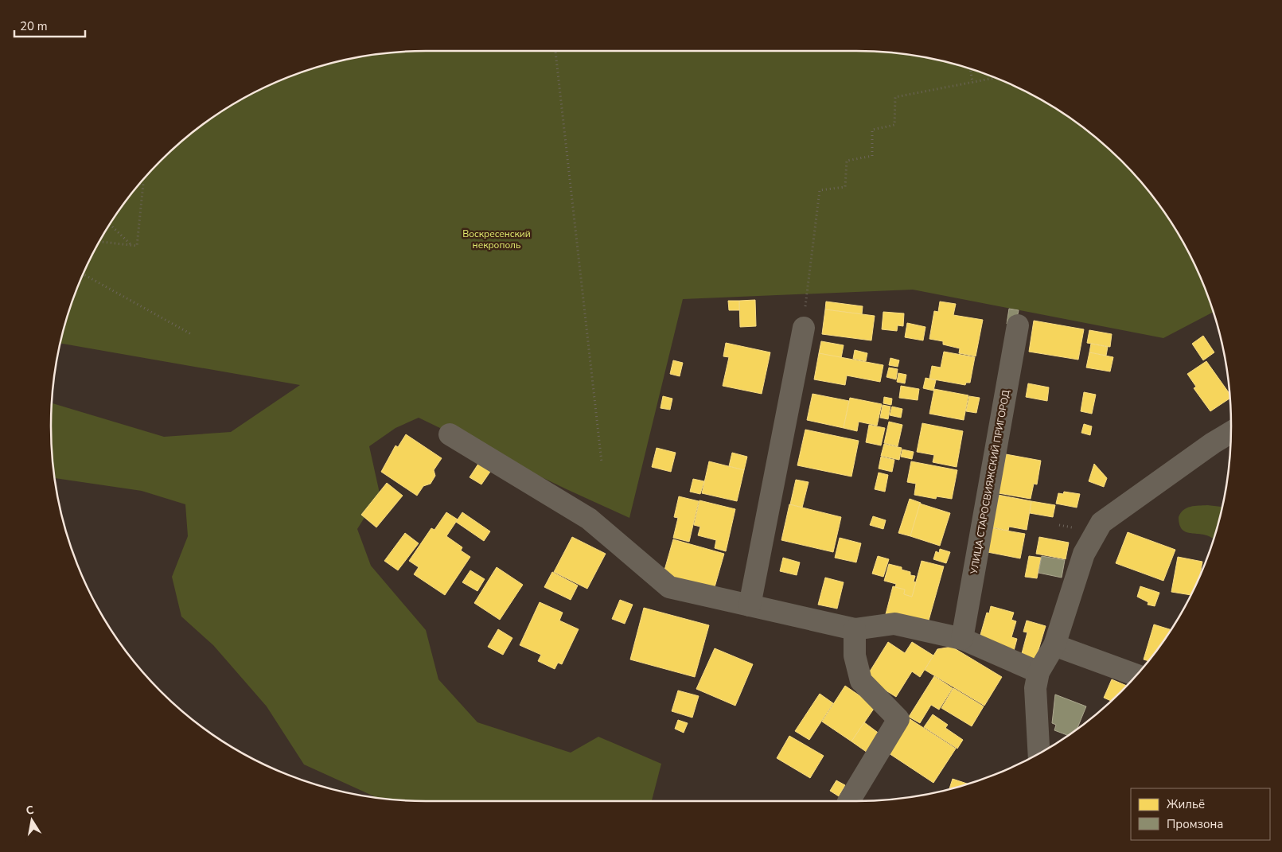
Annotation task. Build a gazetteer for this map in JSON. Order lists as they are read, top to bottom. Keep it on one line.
{"streets":{"street":["УЛИЦА СТАРОСВИЯЖСКИЙ ПРИГОРОД"]},"parks":["Воскресенский некрополь"],"legend":["Жильё","Промзона"],"scale_bar":"20 m","north":"top"}
